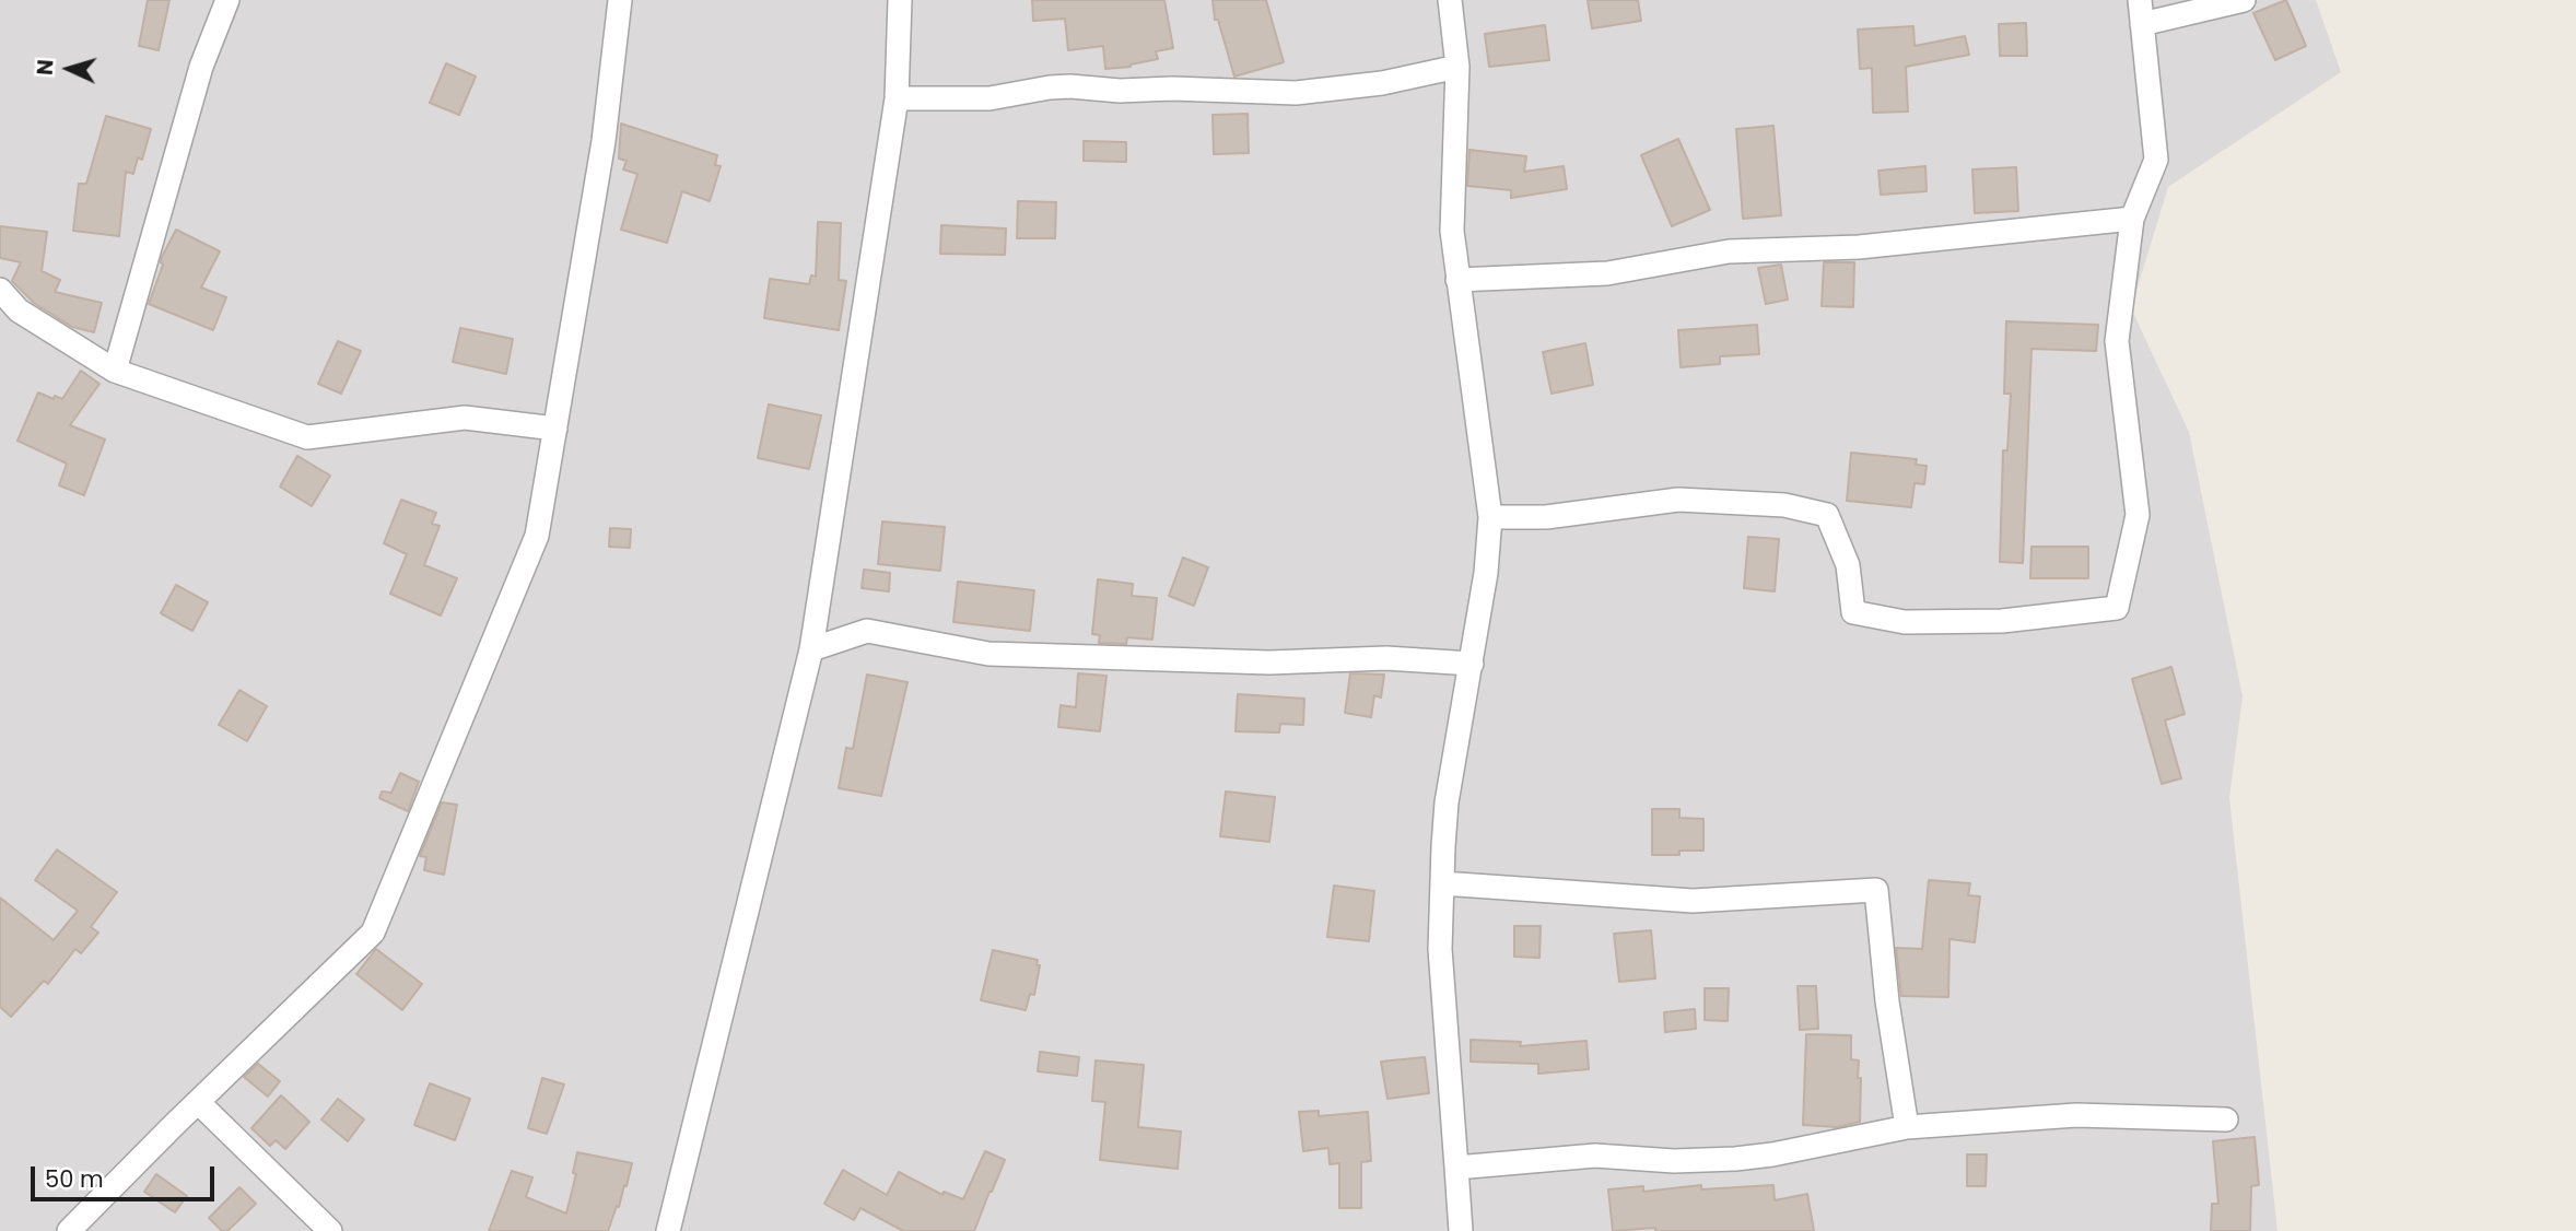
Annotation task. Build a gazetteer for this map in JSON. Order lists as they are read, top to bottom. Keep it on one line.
{"scale_bar":"50 m","north":"left"}
